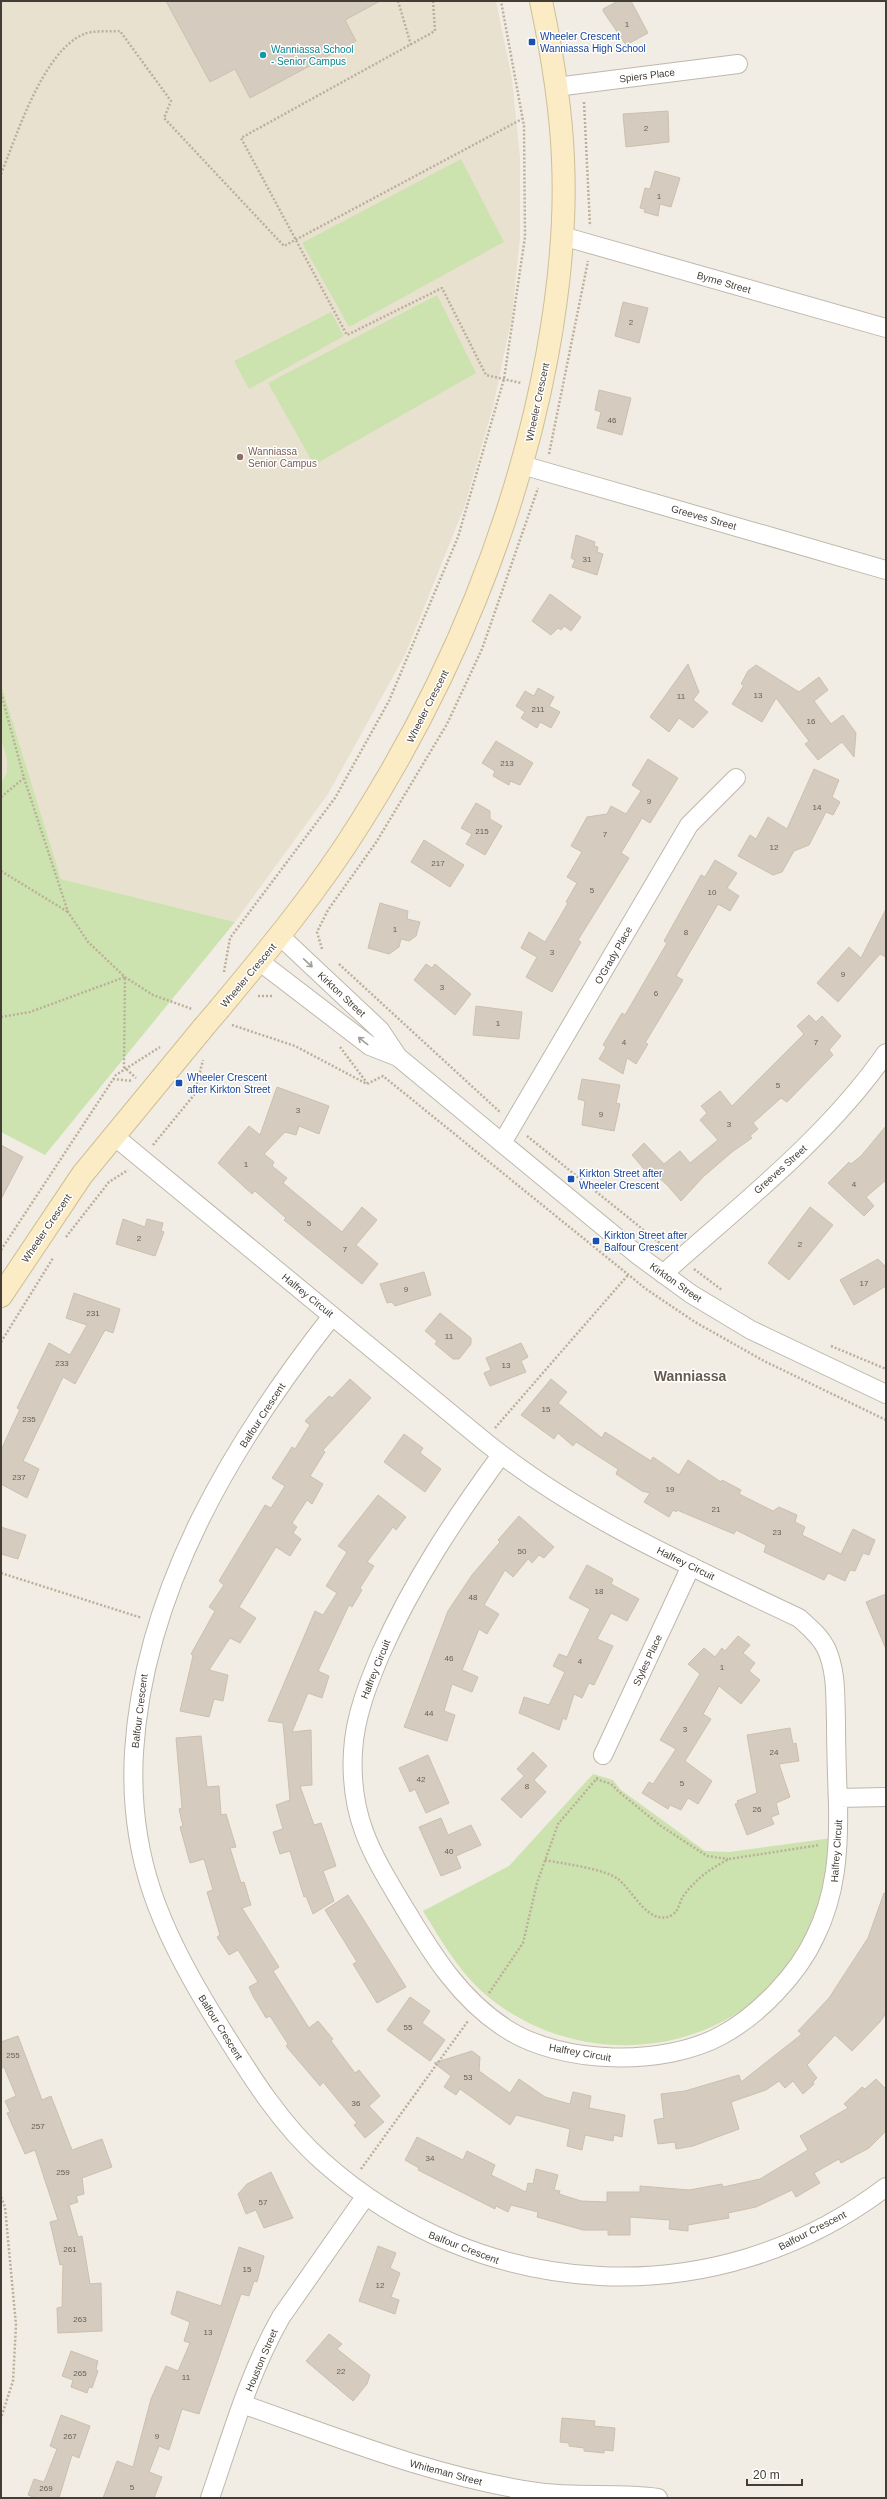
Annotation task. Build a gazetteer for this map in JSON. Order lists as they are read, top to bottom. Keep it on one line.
{"streets":{"street":["Spiers Place","Byrne Street","Wheeler Crescent","Greeves Street","O'Grady Place","Kirkton Street","Halfrey Circuit","Balfour Crescent","Styles Place","Houston Street","Whiteman Street"]},"crossings":[["Spiers Place","Wheeler Crescent"],["Byrne Street","Wheeler Crescent"],["Wheeler Crescent","Greeves Street"],["Wheeler Crescent","Kirkton Street"],["Wheeler Crescent","Halfrey Circuit"],["Greeves Street","Kirkton Street"],["O'Grady Place","Kirkton Street"],["Halfrey Circuit","Balfour Crescent"],["Halfrey Circuit","Styles Place"],["Balfour Crescent","Houston Street"],["Houston Street","Whiteman Street"]],"districts":["Wanniassa"],"places":{"transit":["Wheeler Crescent Wanniassa High School","Wheeler Crescent after Kirkton Street","Kirkton Street after Wheeler Crescent","Kirkton Street after Balfour Crescent"],"other":["Wanniassa School - Senior Campus","Wanniassa Senior Campus"]},"house_numbers":["1","2","1","2","46","31","13","11","211","16","213","9","14","215","7","12","217","5","10","1","8","3","9","3","6","1","4","7","5","3","9","3","1","4","5","2","2","7","17","9","231","11","233","13","15","235","237","19","21","23","50","18","48","46","4","1","44","3","24","42","5","8","26","40","55","255","53","36","257","34","259","57","261","15","12","263","13","22","265","11","267","9","5","269"],"scale_bar":"20 m"}
